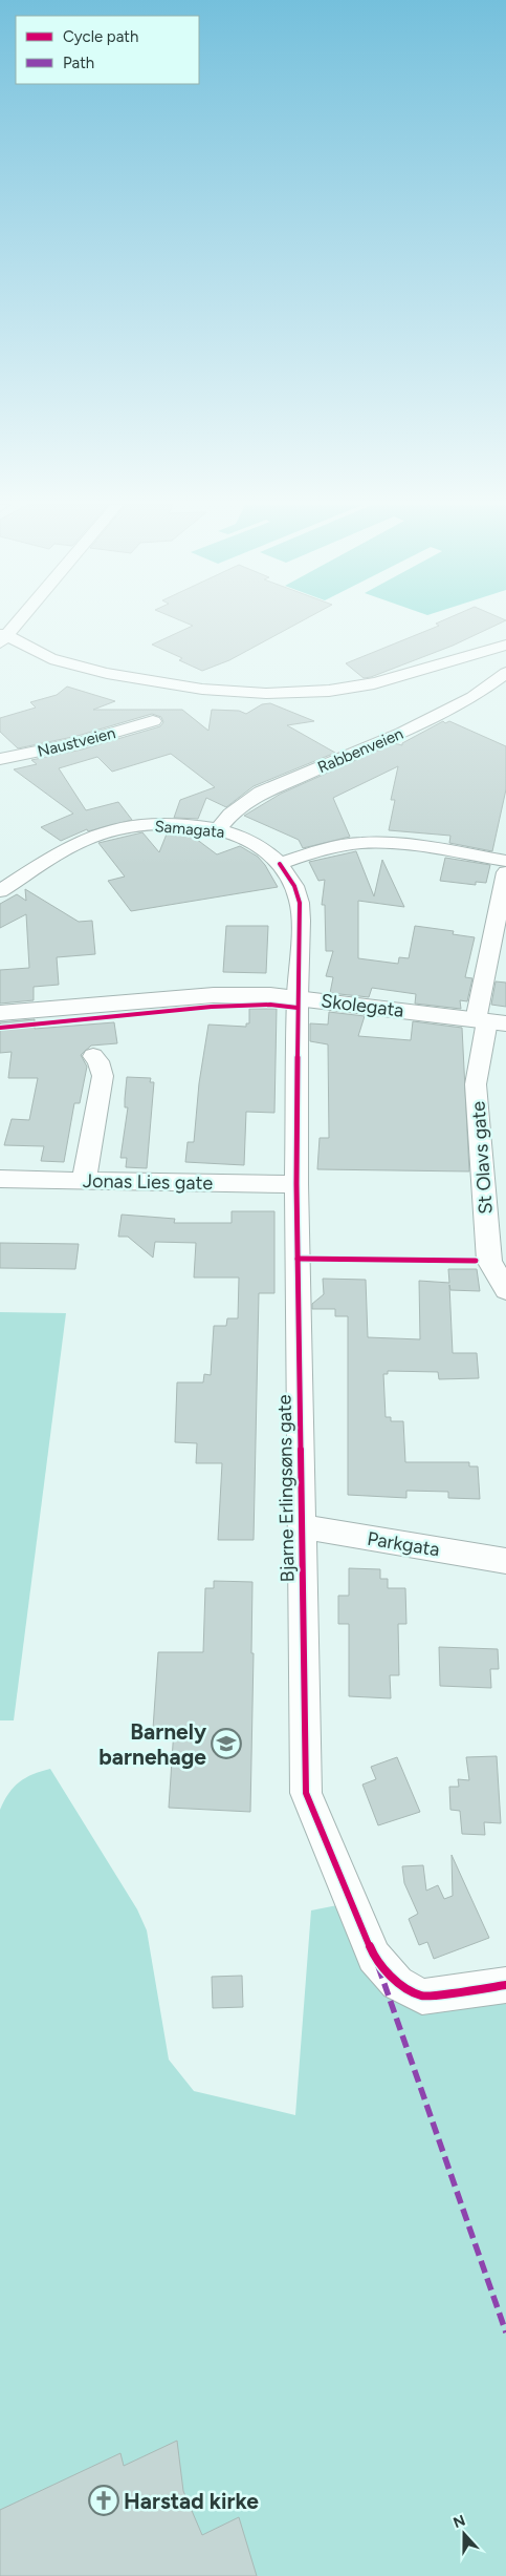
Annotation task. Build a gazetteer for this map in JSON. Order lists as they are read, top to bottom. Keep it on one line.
{"streets":{"highway":["Skolegata"],"street":["Naustveien","Rabbenveien","Samagata","St Olavs gate","Jonas Lies gate","Bjarne Erlingsøns gate","Parkgata"]},"crossings":[["Rabbenveien","Samagata"],["Samagata","Bjarne Erlingsøns gate"],["Skolegata","St Olavs gate"],["Skolegata","Bjarne Erlingsøns gate"],["Jonas Lies gate","Bjarne Erlingsøns gate"],["Bjarne Erlingsøns gate","Parkgata"]],"places":{"school or university":["Barnely barnehage"],"church":["Harstad kirke"]},"legend":["Cycle path","Path"],"north":"top"}
